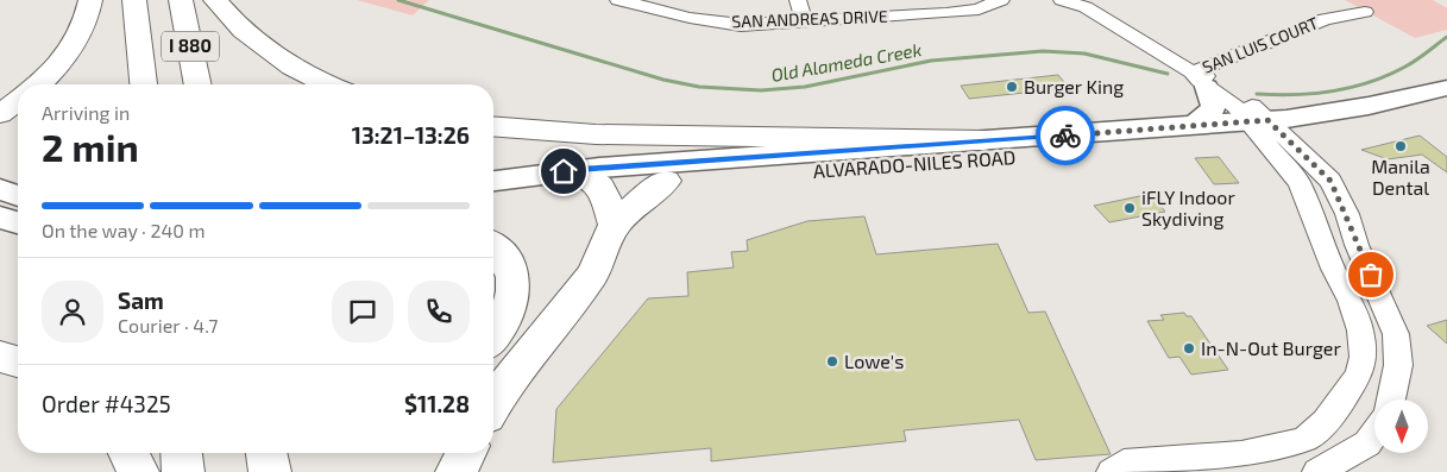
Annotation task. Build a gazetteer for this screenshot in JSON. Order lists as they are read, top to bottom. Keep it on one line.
{"streets":{"highway":["I 880"],"main road":["ALVARADO-NILES ROAD"],"street":["SAN ANDREAS DRIVE","SAN LUIS COURT"]},"water":["Old Alameda Creek"],"places":["Burger King","Manila Dental","iFLY Indoor Skydiving","In-N-Out Burger","Lowe's"],"north":"bottom","page":{"heading":["2 min","Arriving in","13:21–13:26"],"panel":["Sam","Courier · 4.7","Order #4325","$11.28"],"bar":"On the way · 240 m"}}
